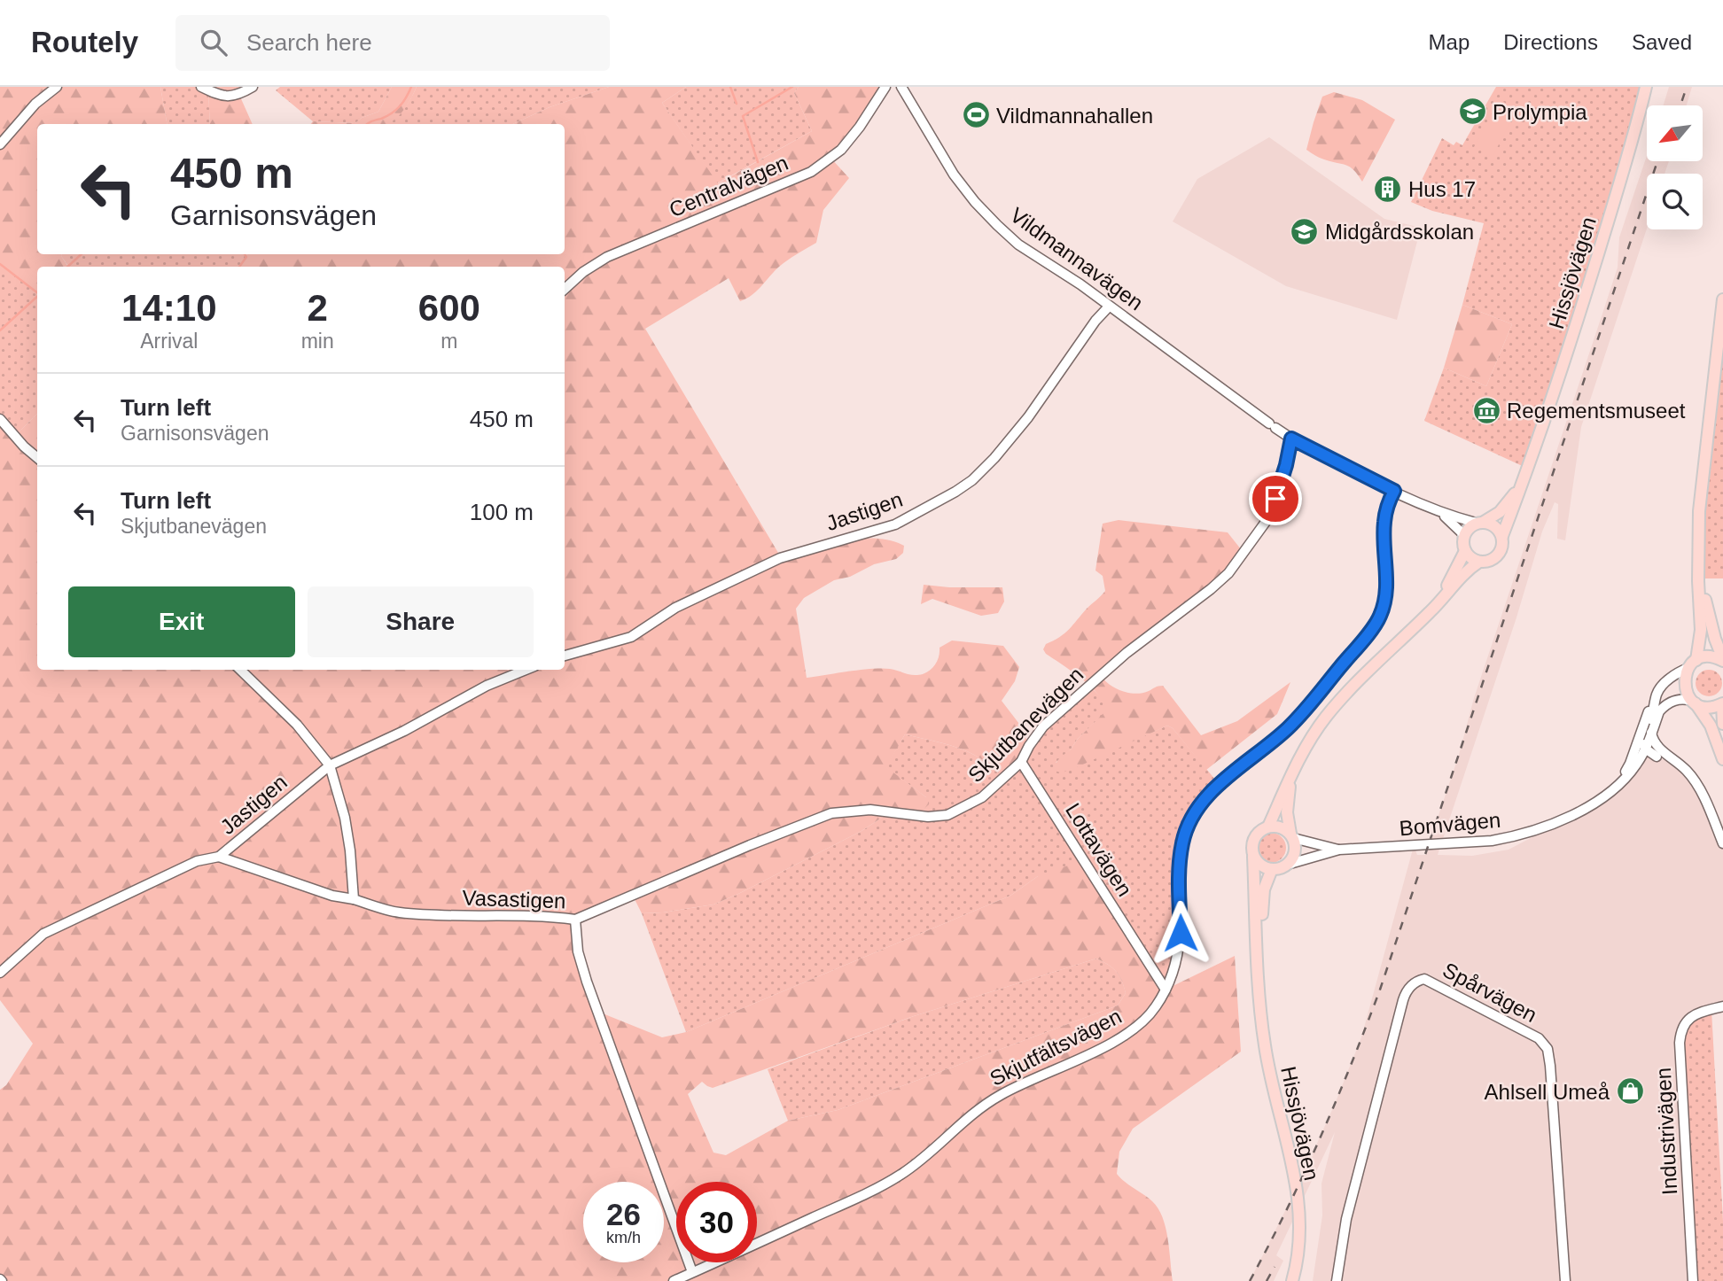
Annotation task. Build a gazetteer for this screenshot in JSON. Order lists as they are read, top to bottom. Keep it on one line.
{"streets":{"main road":["Hissjövägen"],"street":["Centralvägen","Vildmannavägen","Jastigen","Skjutbanevägen","Bomvägen","Lottavägen","Vasastigen","Spårvägen","Skjutfältsvägen","Industrivägen"]},"crossings":[["Vildmannavägen","Jastigen"],["Vildmannavägen","Skjutbanevägen"],["Vildmannavägen","Skjutfältsvägen"],["Hissjövägen","Bomvägen"],["Jastigen","Vasastigen"],["Skjutbanevägen","Lottavägen"],["Skjutbanevägen","Vasastigen"],["Lottavägen","Skjutfältsvägen"],["Vasastigen","Skjutfältsvägen"]],"places":{"school or university":["Prolympia","Midgårdsskolan"],"sports":["Vildmannahallen"],"building":["Hus 17"],"museum":["Regementsmuseet"],"shop":["Ahlsell Umeå"]},"north":"bottom left","page":{"header":"Routely","search":"Search here","nav":["Map","Directions","Saved"],"turn":["450 m","Garnisonsvägen"],"eta":["14:10","Arrival","2","min","600","m"],"list":[{"name":"Turn left","note":"Garnisonsvägen","value":"450 m"},{"name":"Turn left","note":"Skjutbanevägen","value":"100 m"}],"buttons":["Exit","Share"],"speed":"26 km/h","limit":"30"}}
